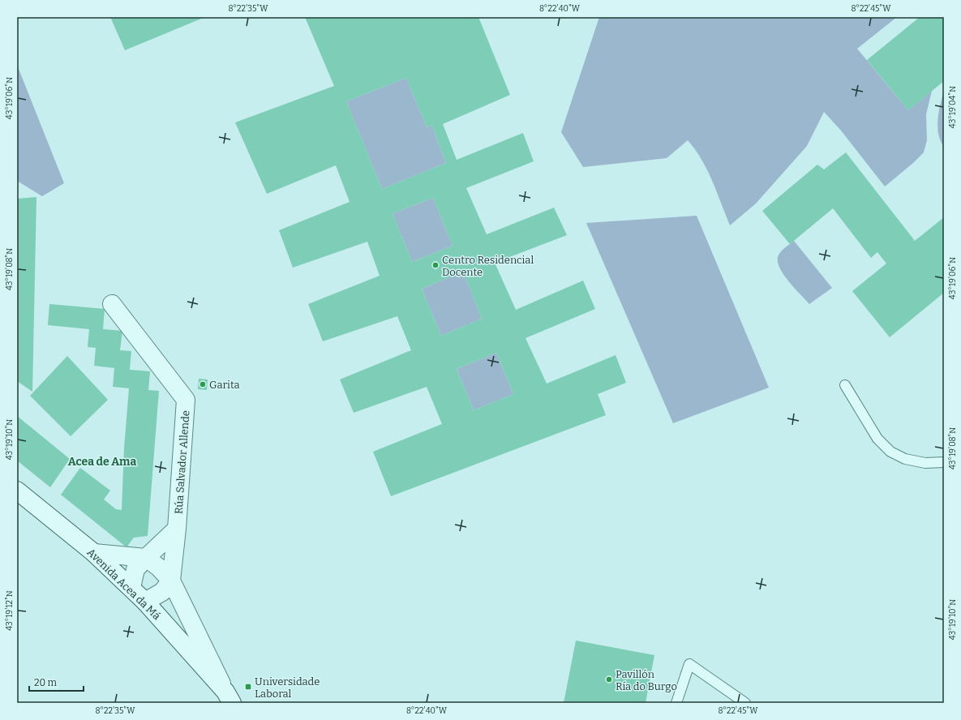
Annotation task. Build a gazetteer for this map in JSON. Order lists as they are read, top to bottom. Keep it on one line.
{"streets":{"street":["Rúa Salvador Allende","Avenida Acea da Má"]},"crossings":[["Rúa Salvador Allende","Avenida Acea da Má"]],"districts":["Acea de Ama"],"places":{"other":["Centro Residencial Docente","Garita","Pavillón Ría do Burgo"],"transit":["Universidade Laboral"]},"scale_bar":"20 m","coordinates":["8°22'35\"W","8°22'40\"W","8°22'45\"W","43°19'06\"N","43°19'04\"N","43°19'08\"N","43°19'10\"N","43°19'12\"N"]}
